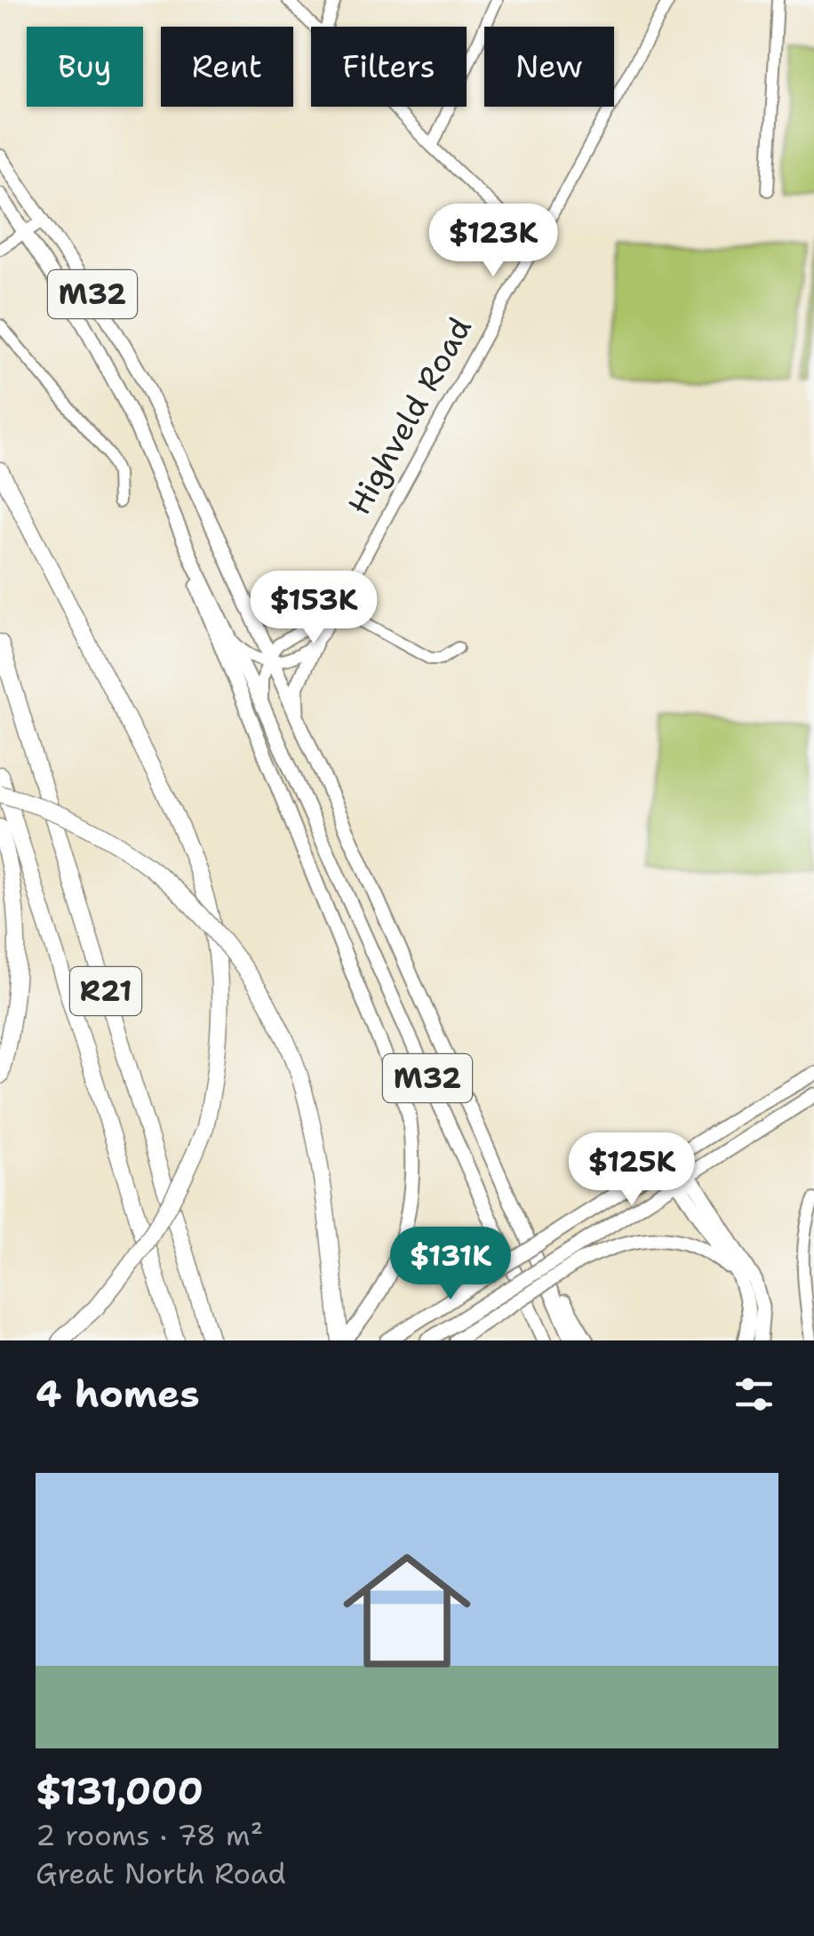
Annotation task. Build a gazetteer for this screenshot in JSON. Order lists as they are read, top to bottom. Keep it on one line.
{"streets":{"highway":["R21"],"main road":["M32"],"street":["Highveld Road"]},"crossings":[["M32","Highveld Road"]],"page":{"chip":["Buy","Rent","Filters","New"],"price":["$123K","$153K","$125K","$131K"],"heading":"4 homes","list":[{"name":"$131,000","note":"2 rooms · 78 m² · Great North Road"}]}}
